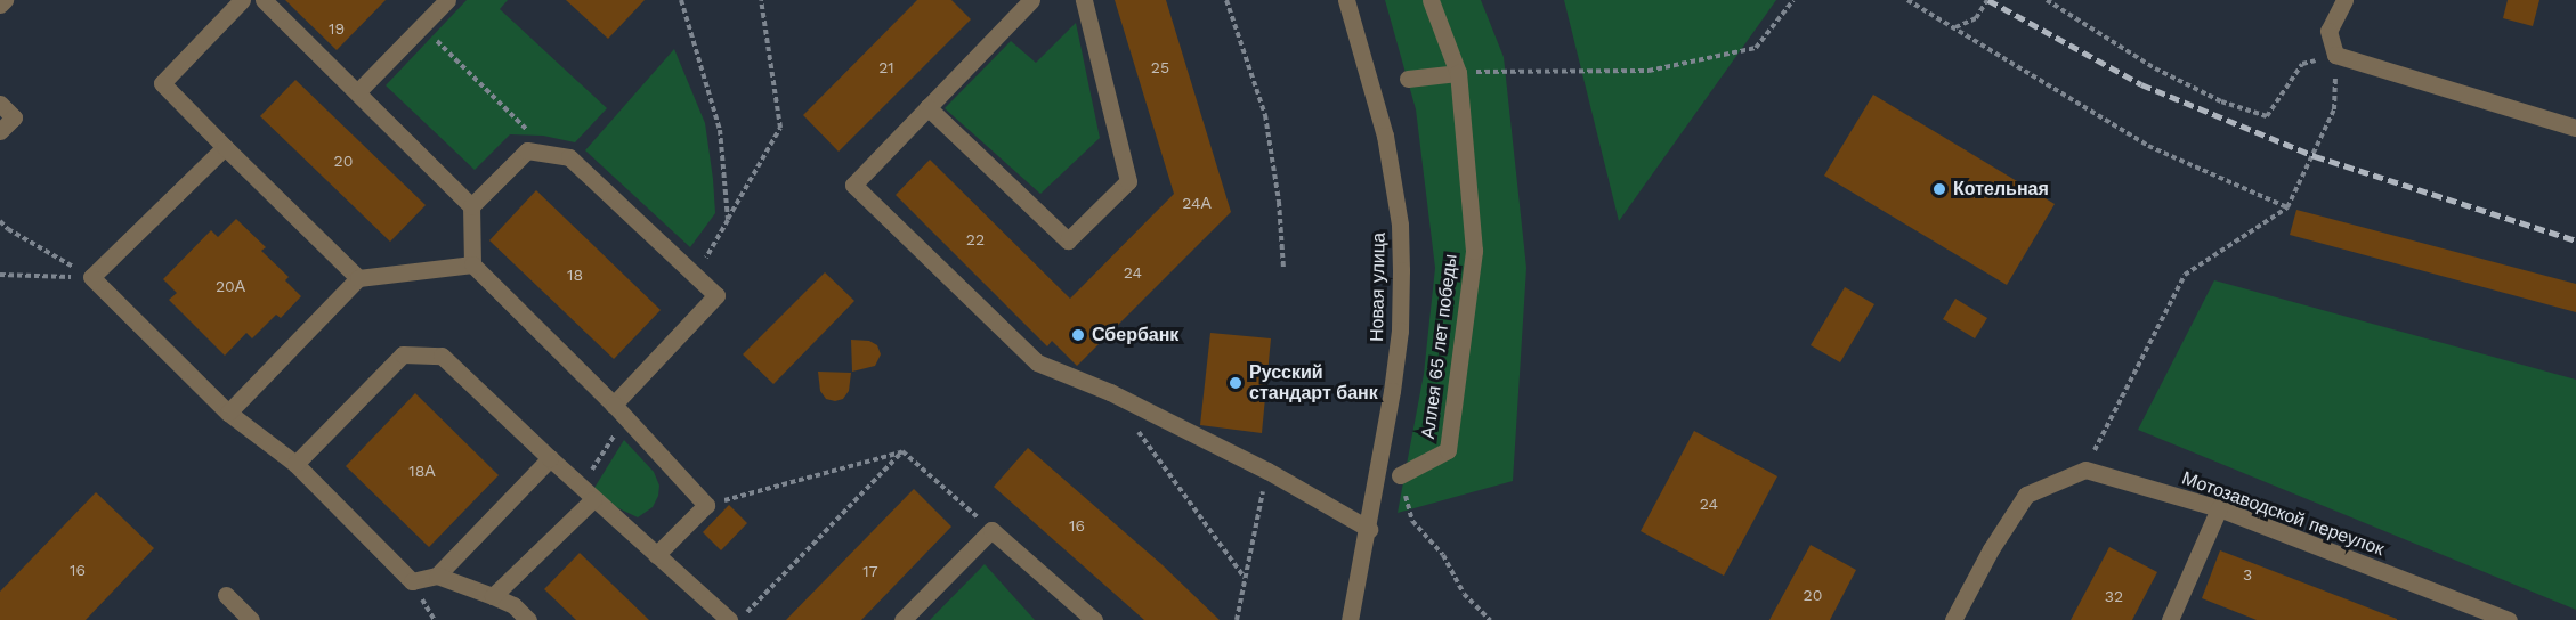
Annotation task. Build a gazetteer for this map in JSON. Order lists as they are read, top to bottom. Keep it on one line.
{"streets":{"street":["Новая улица","Аллея 65 лет победы","Мотозаводской переулок"]},"places":["Котельная","Сбербанк","Русский стандарт банк"],"house_numbers":["19","21","25","20","24А","22","24","18","20А","18А","24","16","16","17","3","20","32"]}
